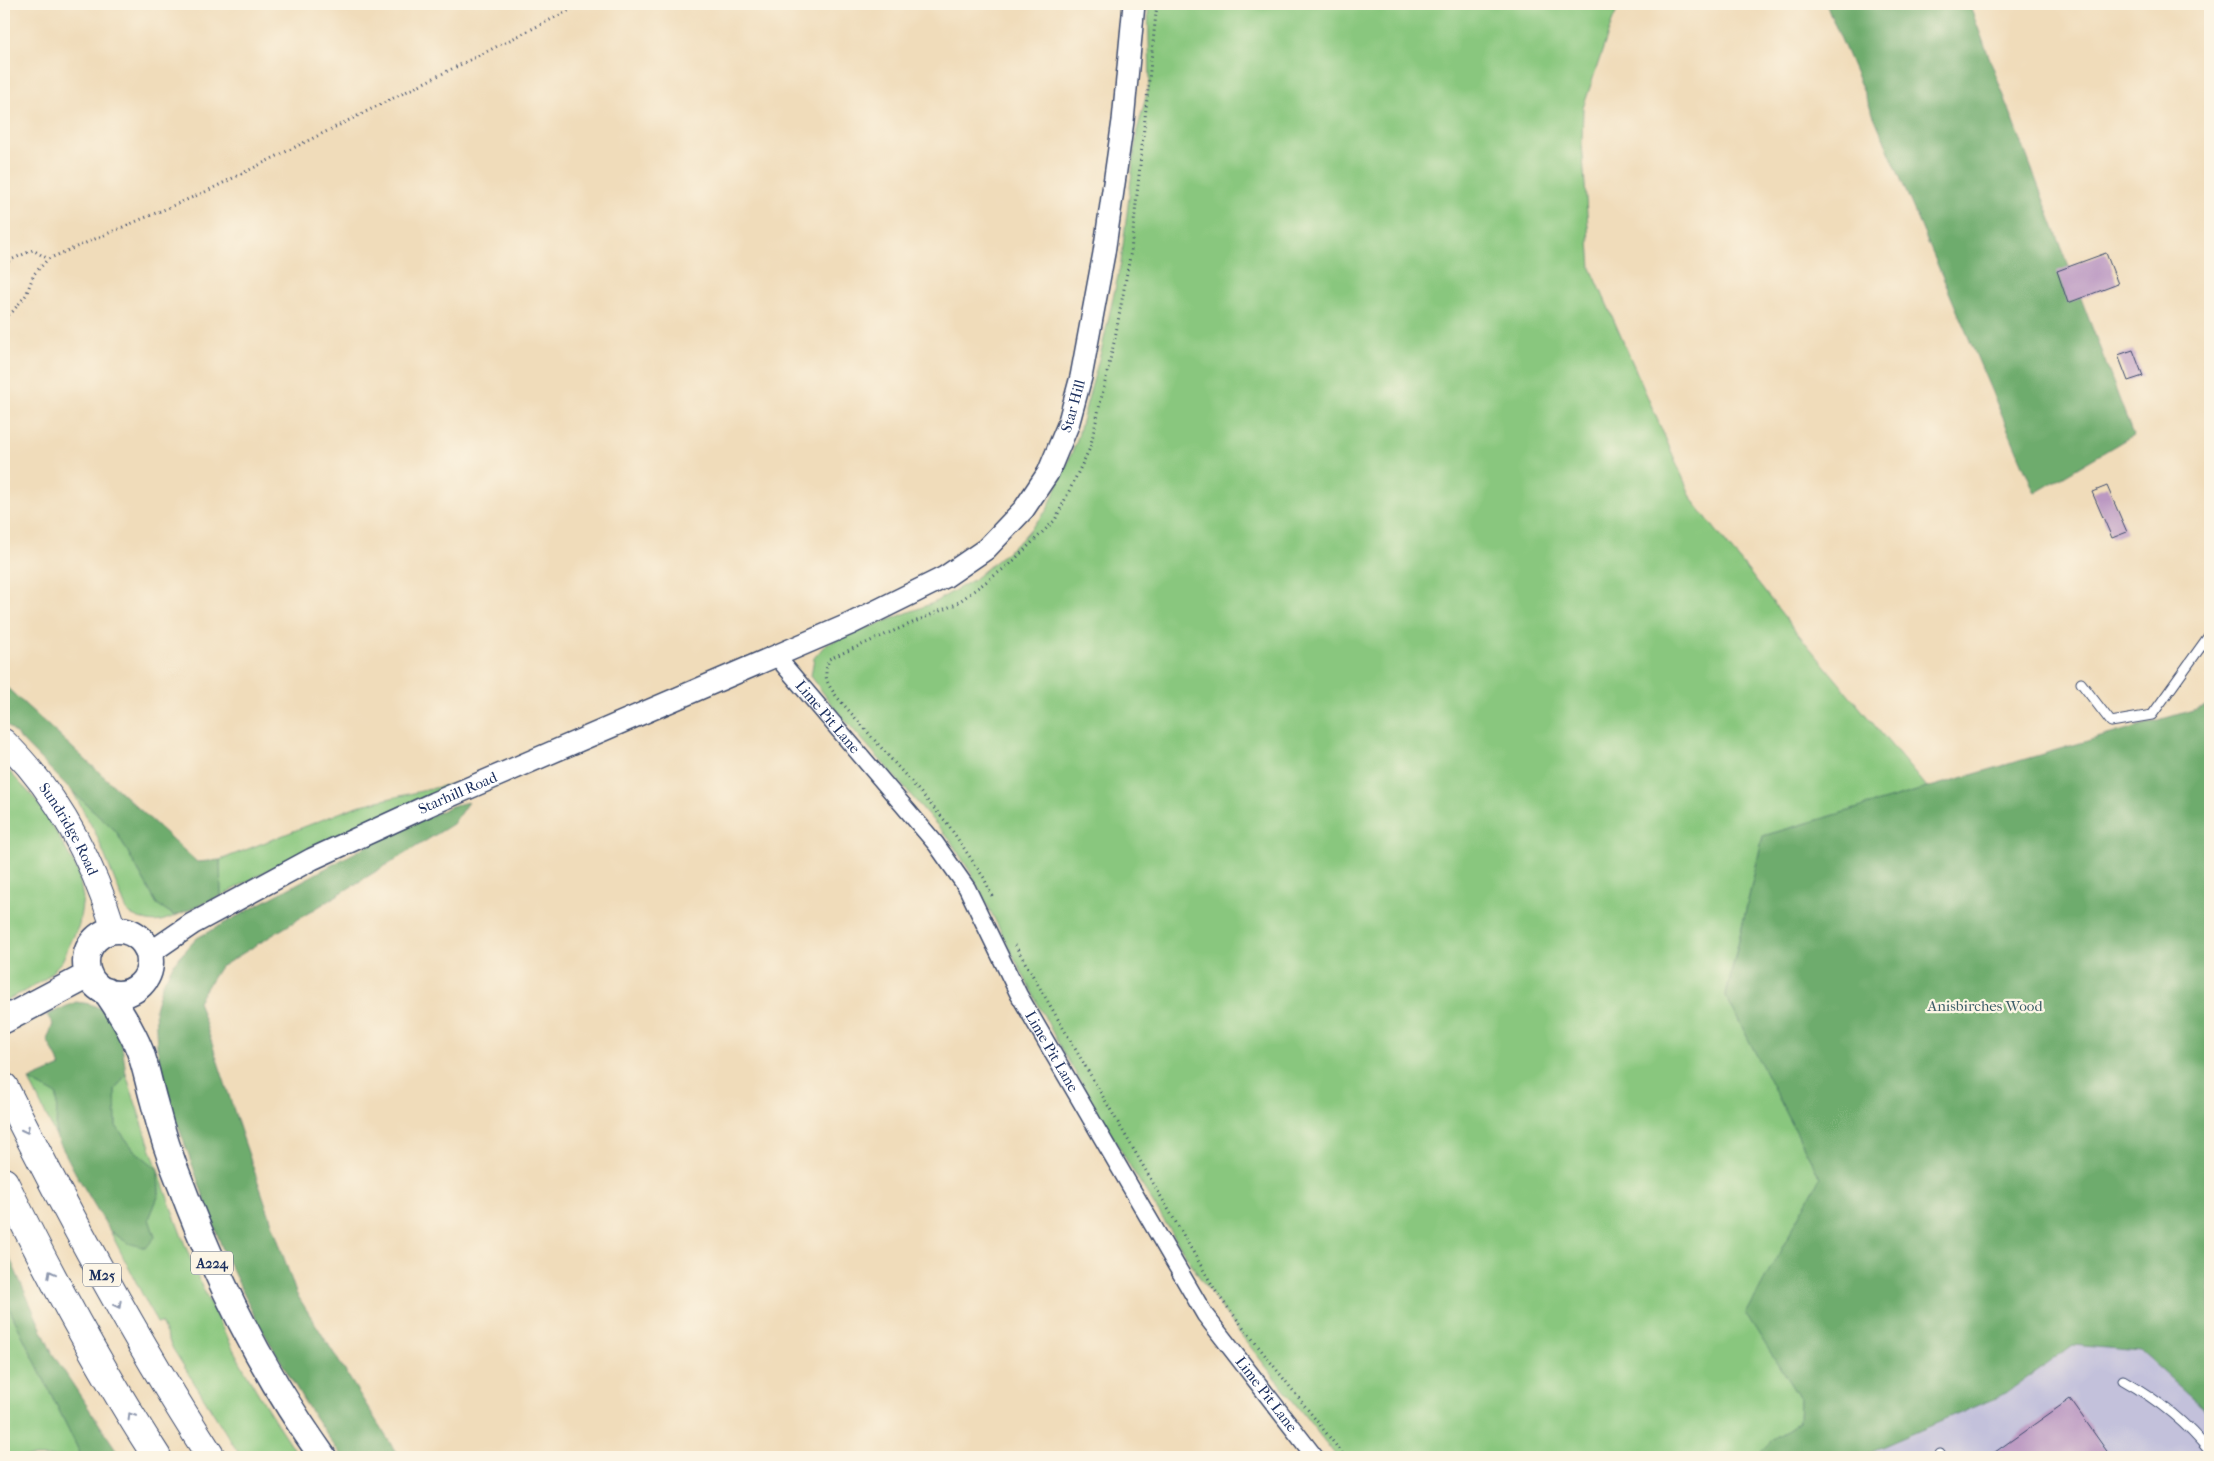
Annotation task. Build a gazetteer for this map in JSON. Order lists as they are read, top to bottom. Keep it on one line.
{"streets":{"highway":["M25"],"main road":["Sundridge Road","A224"],"street":["Star Hill","Lime Pit Lane","Starhill Road"]},"crossings":[["Star Hill","Lime Pit Lane"],["Star Hill","Starhill Road"],["Lime Pit Lane","Starhill Road"],["Starhill Road","Sundridge Road"],["Starhill Road","A224"],["Sundridge Road","A224"]],"parks":["Anisbirches Wood"]}
